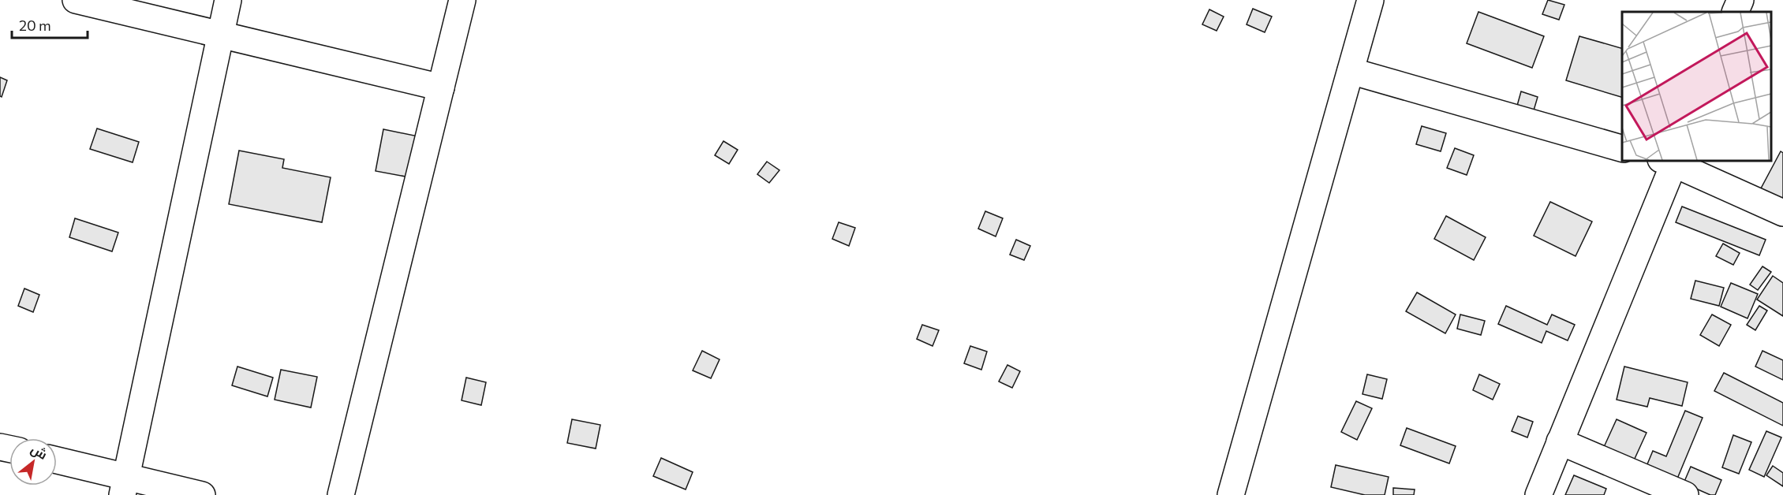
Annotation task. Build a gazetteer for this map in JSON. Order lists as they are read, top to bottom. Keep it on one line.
{"scale_bar":"20 m","north":"top right"}
